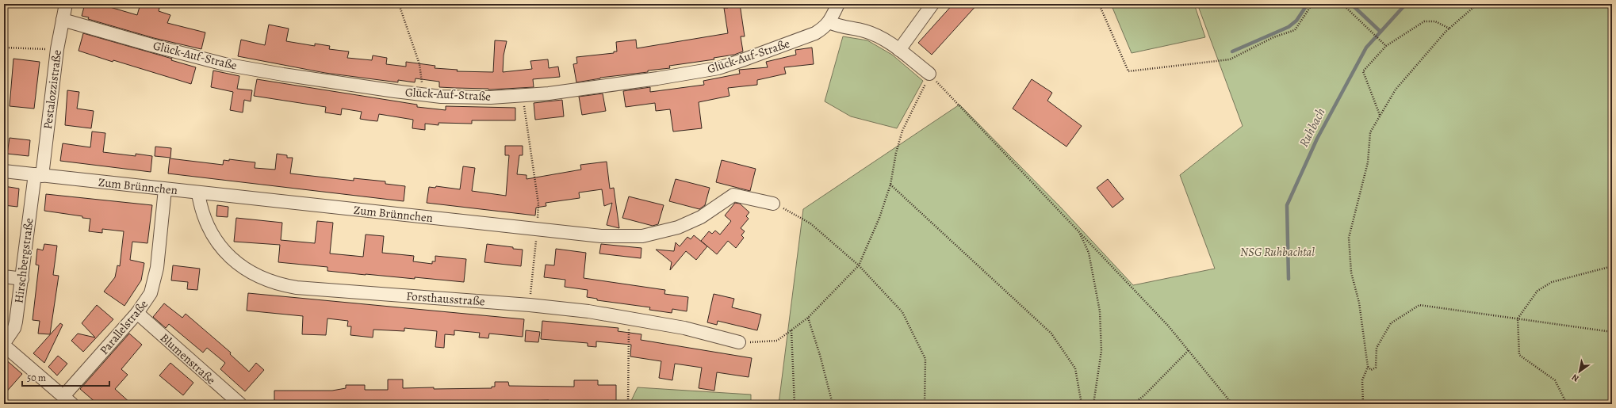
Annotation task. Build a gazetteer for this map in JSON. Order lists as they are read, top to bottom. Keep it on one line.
{"streets":{"street":["Glück-Auf-Straße","Pestalozzistraße","Zum Brünnchen","Hirschbergstraße","Forsthausstraße","Parallelstraße","Blumenstraße"]},"crossings":[["Glück-Auf-Straße","Pestalozzistraße"],["Pestalozzistraße","Zum Brünnchen"],["Pestalozzistraße","Hirschbergstraße"],["Zum Brünnchen","Hirschbergstraße"],["Zum Brünnchen","Forsthausstraße"],["Zum Brünnchen","Parallelstraße"],["Parallelstraße","Blumenstraße"]],"water":["Ruhbach"],"parks":["NSG Ruhbachtal"],"scale_bar":"50 m","north":"bottom left"}
